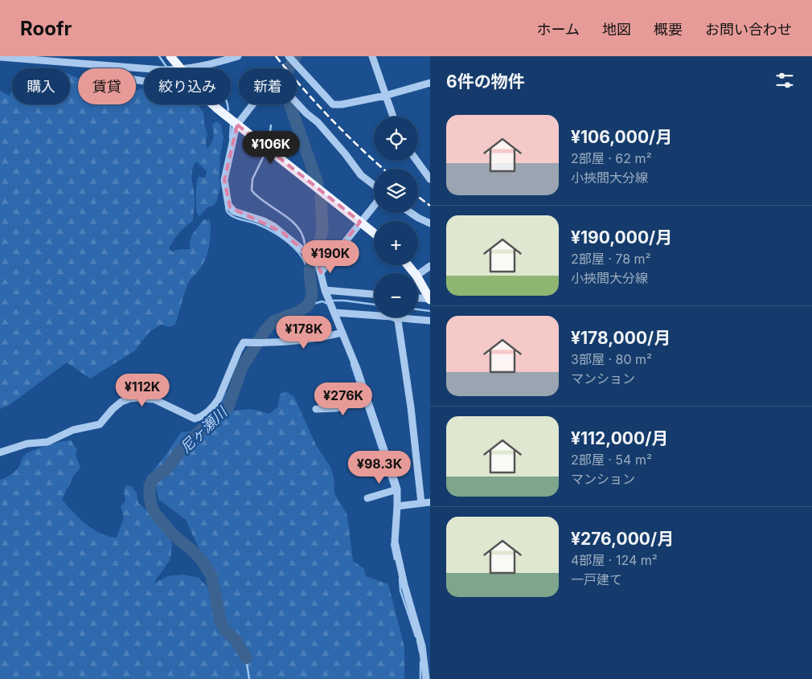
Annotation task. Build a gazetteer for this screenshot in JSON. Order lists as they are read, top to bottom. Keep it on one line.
{"water":["尼ヶ瀬川"],"page":{"header":"Roofr","nav":["ホーム","地図","概要","お問い合わせ"],"heading":"6件の物件","chip":["購入","賃貸","絞り込み","新着"],"list":[{"name":"¥106,000/月","note":"2部屋 · 62 m² · 小挾間大分線"},{"name":"¥190,000/月","note":"2部屋 · 78 m² · 小挾間大分線"},{"name":"¥178,000/月","note":"3部屋 · 80 m² · マンション"},{"name":"¥112,000/月","note":"2部屋 · 54 m² · マンション"},{"name":"¥276,000/月","note":"4部屋 · 124 m² · 一戸建て"}],"map_buttons":["+","−"],"price":["¥106K","¥190K","¥178K","¥112K","¥276K","¥98.3K"]}}
